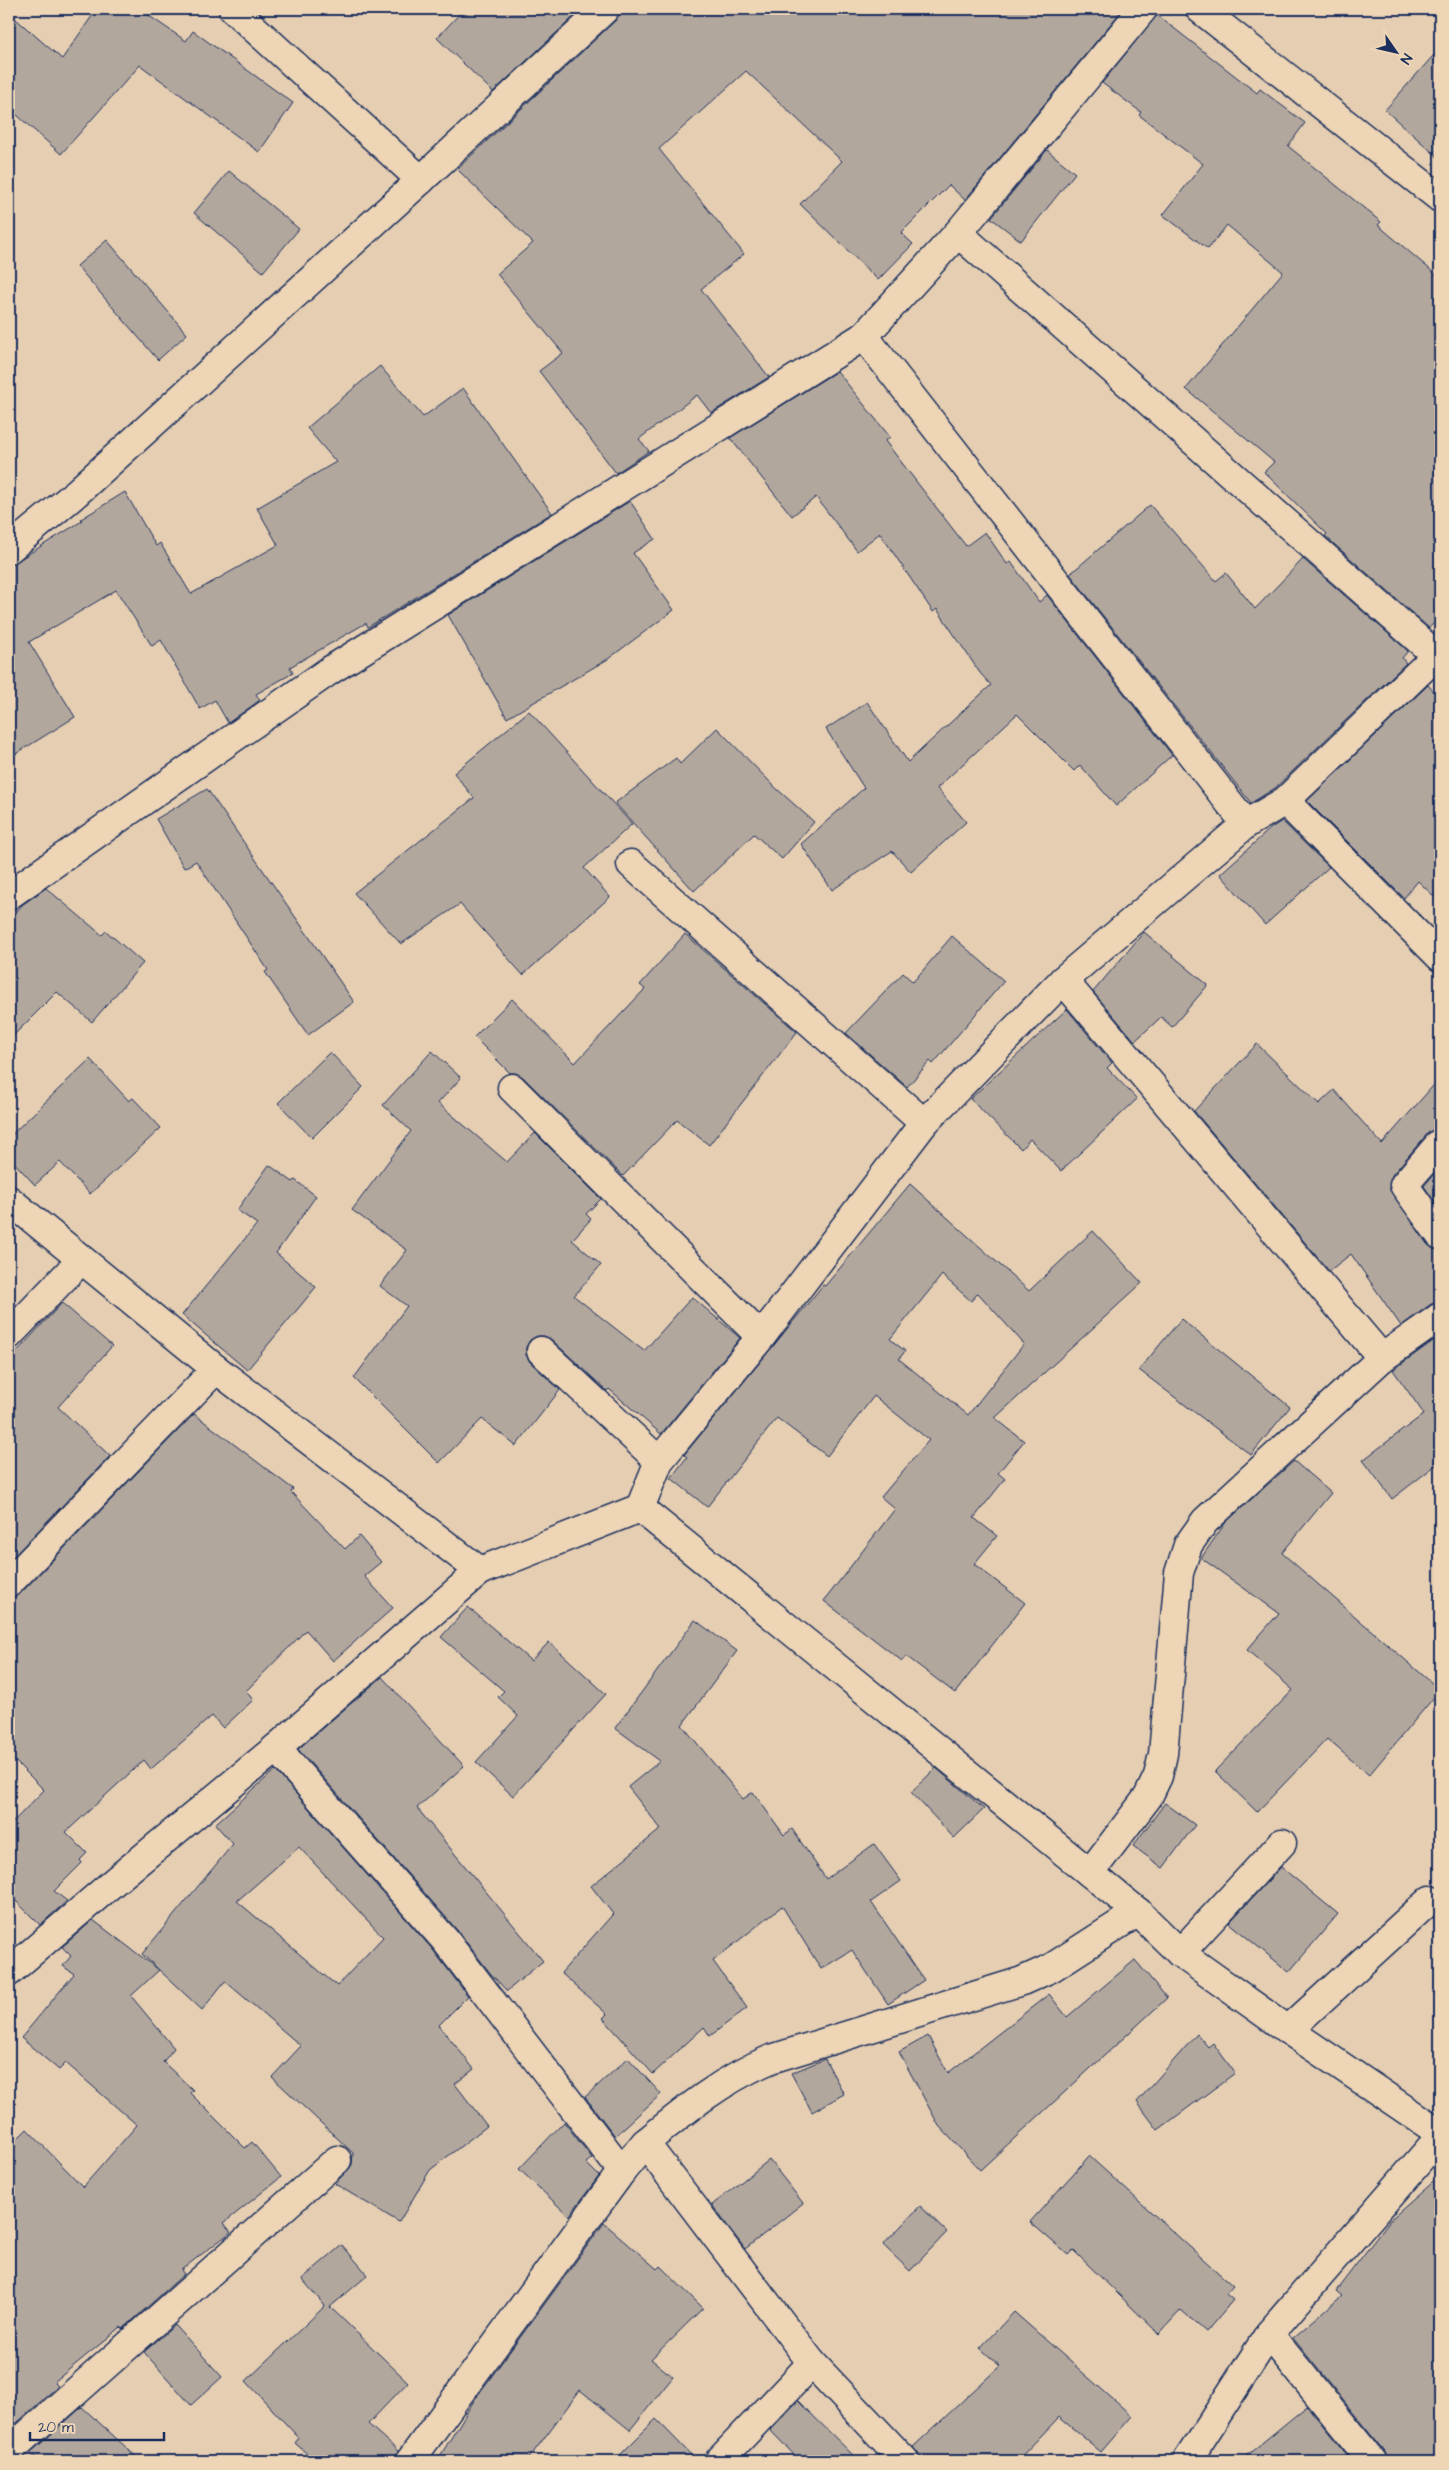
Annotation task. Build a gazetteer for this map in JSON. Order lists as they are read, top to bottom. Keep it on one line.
{"scale_bar":"20 m","north":"bottom right"}
